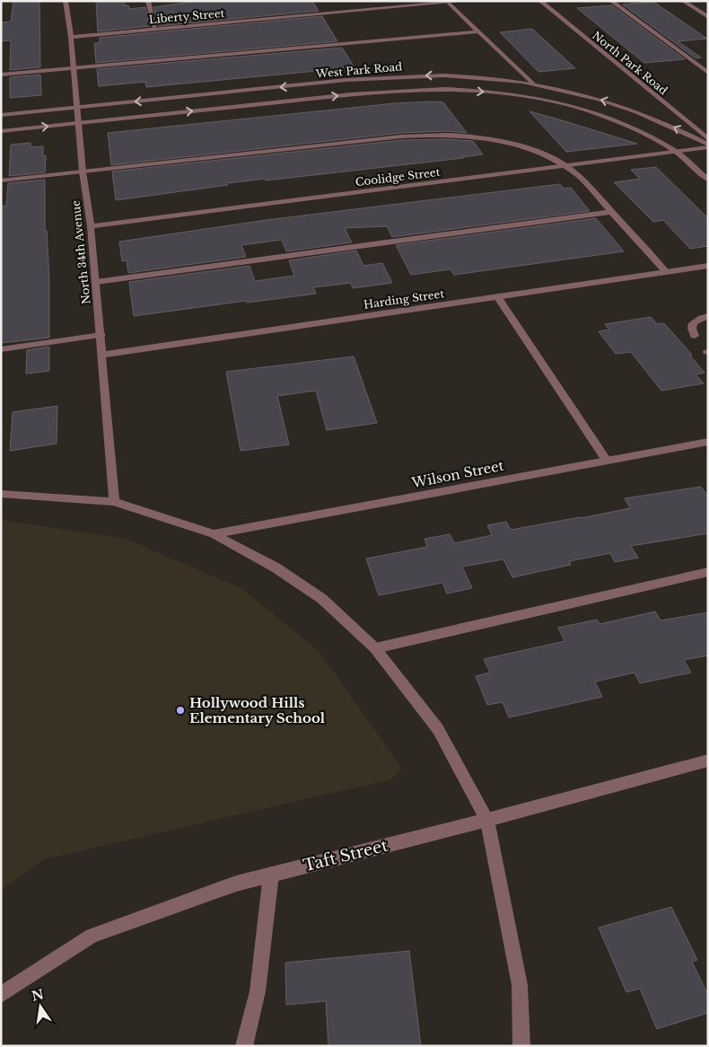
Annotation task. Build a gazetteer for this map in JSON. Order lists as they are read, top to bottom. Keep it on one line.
{"streets":{"street":["Liberty Street","North Park Road","West Park Road","Coolidge Street","North 34th Avenue","Harding Street","Wilson Street","Taft Street"]},"crossings":[["Liberty Street","North 34th Avenue"],["West Park Road","Coolidge Street"],["West Park Road","North 34th Avenue"],["Coolidge Street","North 34th Avenue"],["North 34th Avenue","Harding Street"]],"places":["Hollywood Hills Elementary School"],"north":"top"}
